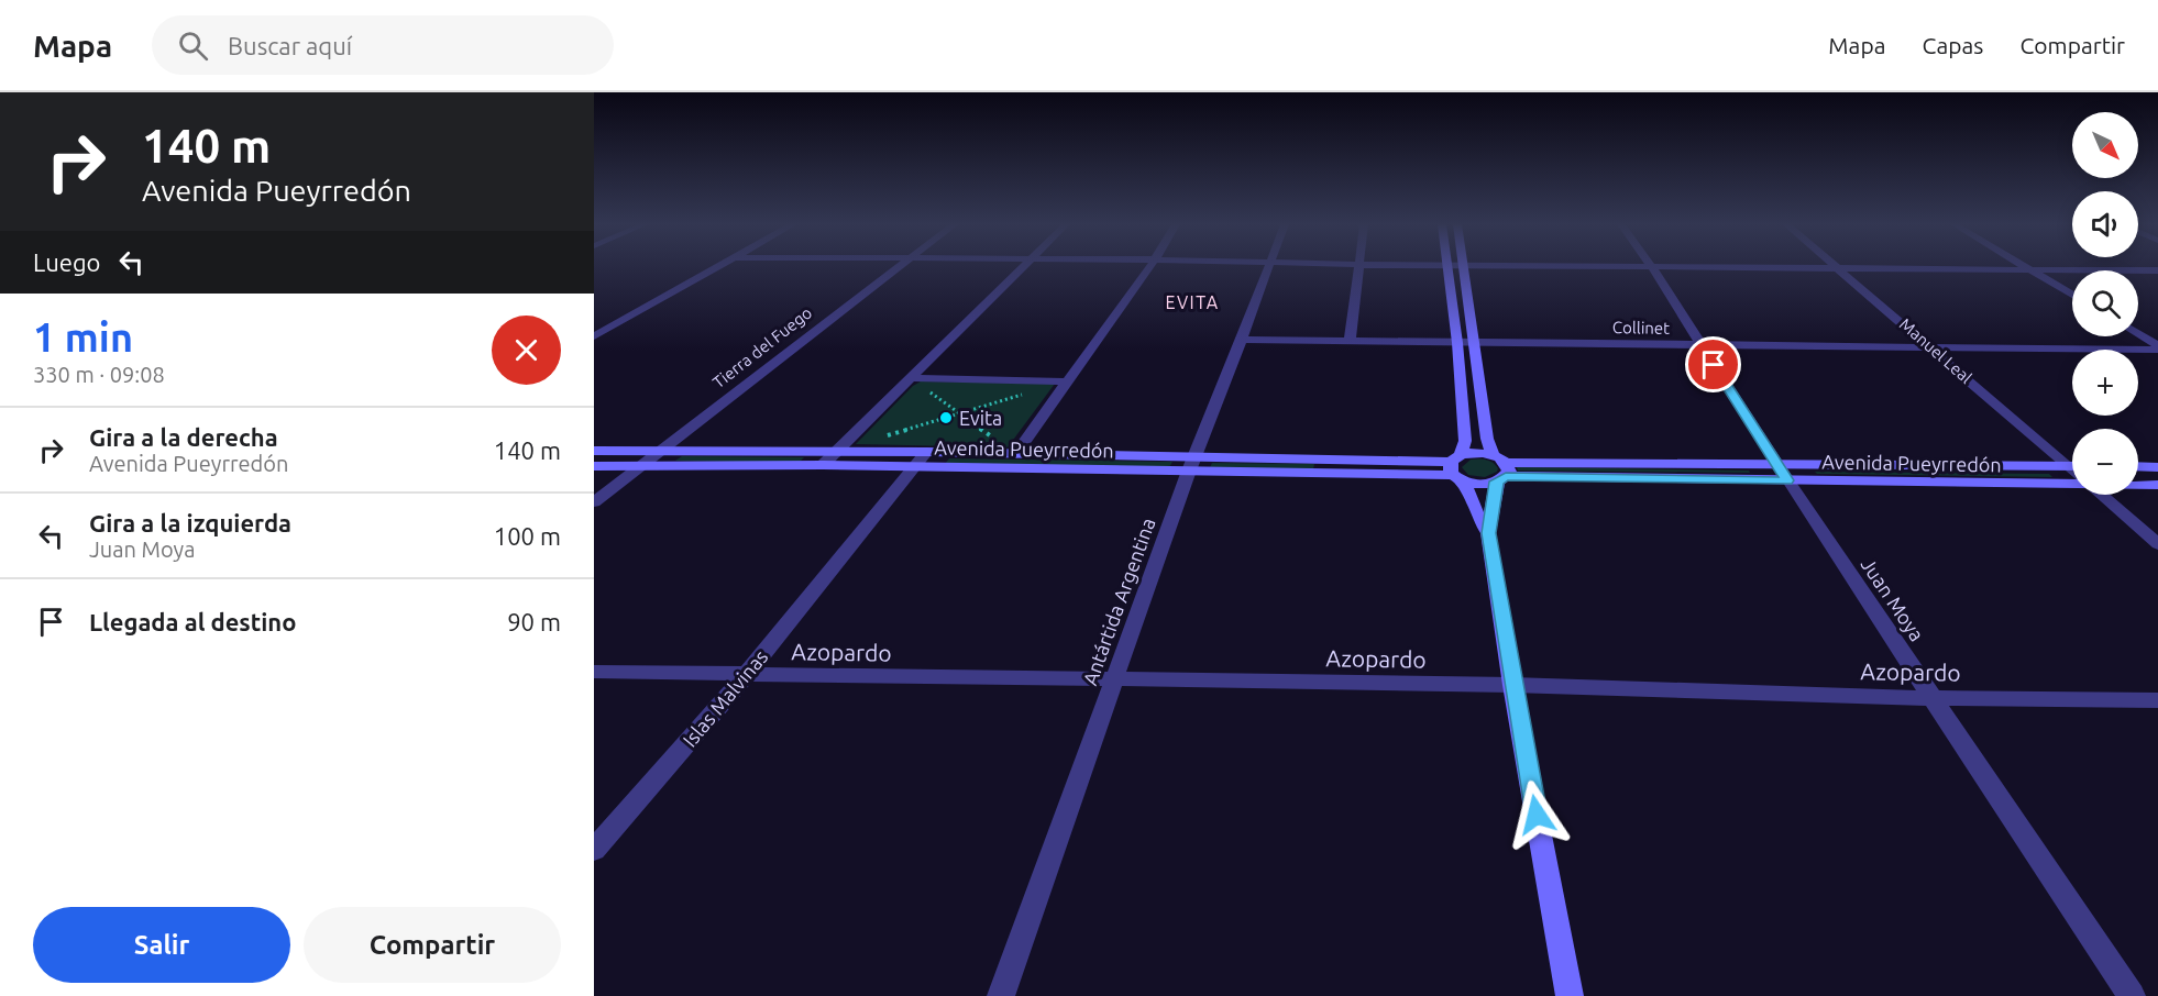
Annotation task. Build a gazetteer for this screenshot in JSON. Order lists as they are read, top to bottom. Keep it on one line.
{"streets":{"main road":["Avenida Pueyrredón"],"street":["Collinet","Tierra del Fuego","Manuel Leal","Juan Moya","Antártida Argentina","Azopardo","Islas Malvinas"]},"crossings":[["Collinet","Manuel Leal"],["Collinet","Juan Moya"],["Collinet","Antártida Argentina"],["Tierra del Fuego","Avenida Pueyrredón"],["Manuel Leal","Avenida Pueyrredón"],["Avenida Pueyrredón","Juan Moya"],["Avenida Pueyrredón","Antártida Argentina"],["Avenida Pueyrredón","Islas Malvinas"],["Juan Moya","Azopardo"],["Antártida Argentina","Azopardo"],["Azopardo","Islas Malvinas"]],"districts":["EVITA"],"places":["Evita"],"north":"bottom right","page":{"header":"Mapa","search":"Buscar aquí","nav":["Mapa","Capas","Compartir"],"turn":["140 m","Avenida Pueyrredón"],"map_buttons":["+","−"],"then":"Luego","heading":["1 min","330 m · 09:08"],"list":[{"name":"Gira a la derecha","note":"Avenida Pueyrredón","value":"140 m"},{"name":"Gira a la izquierda","note":"Juan Moya","value":"100 m"},{"name":"Llegada al destino","value":"90 m"}],"buttons":["Salir","Compartir"]}}
